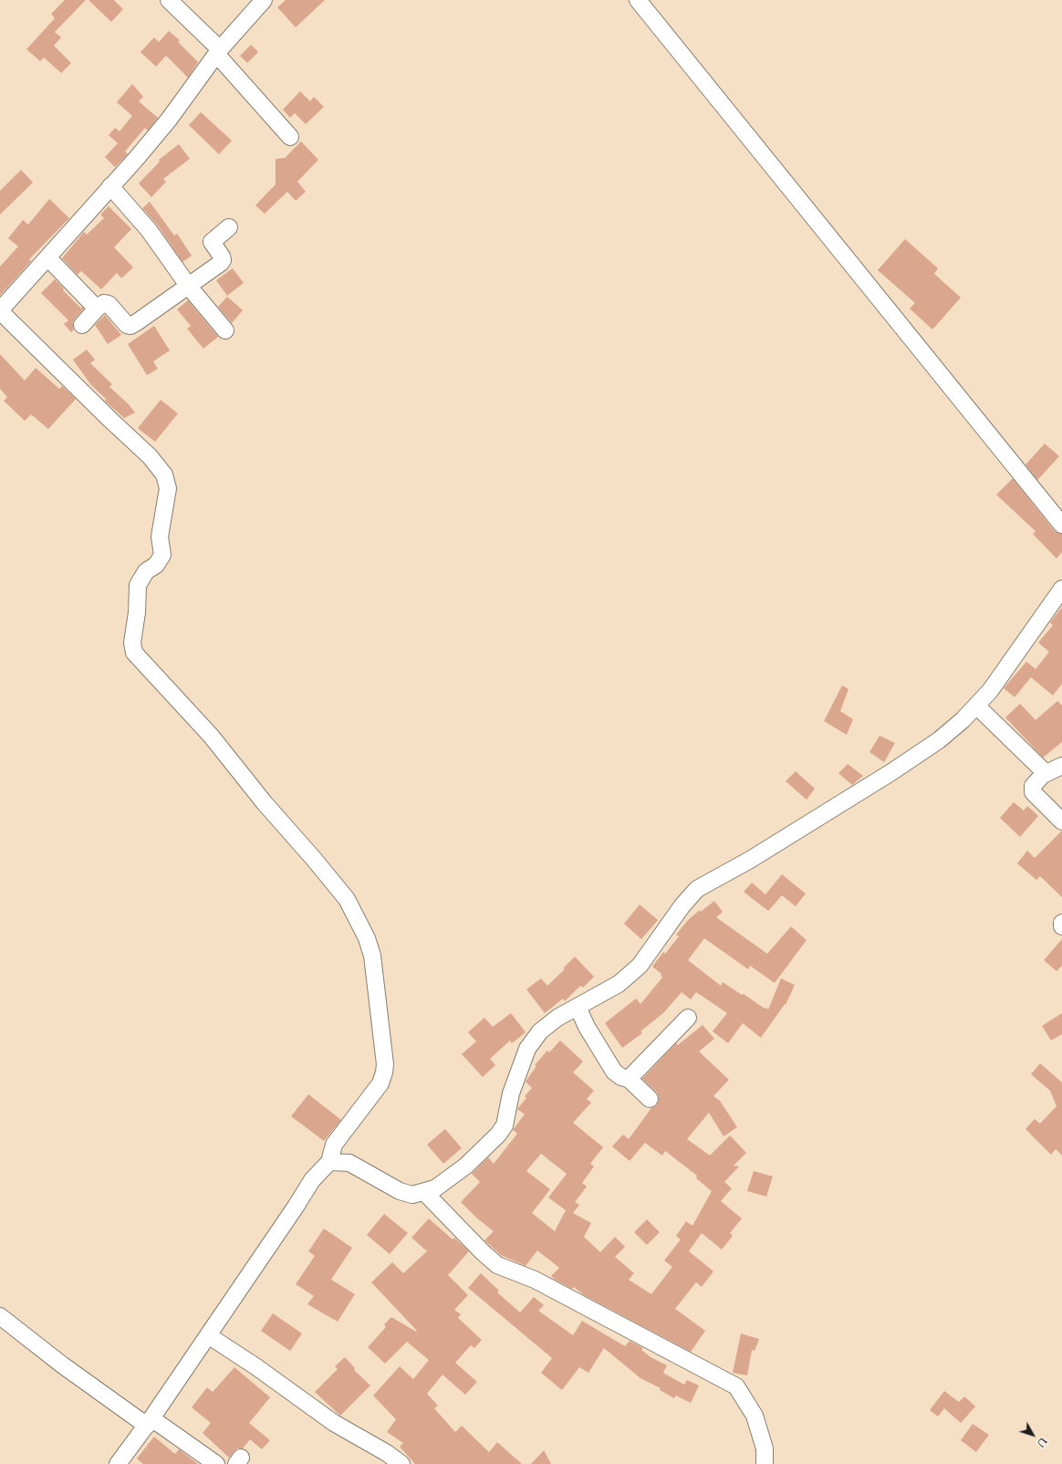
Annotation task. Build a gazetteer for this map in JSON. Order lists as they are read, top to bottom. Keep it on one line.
{"north":"bottom right"}
